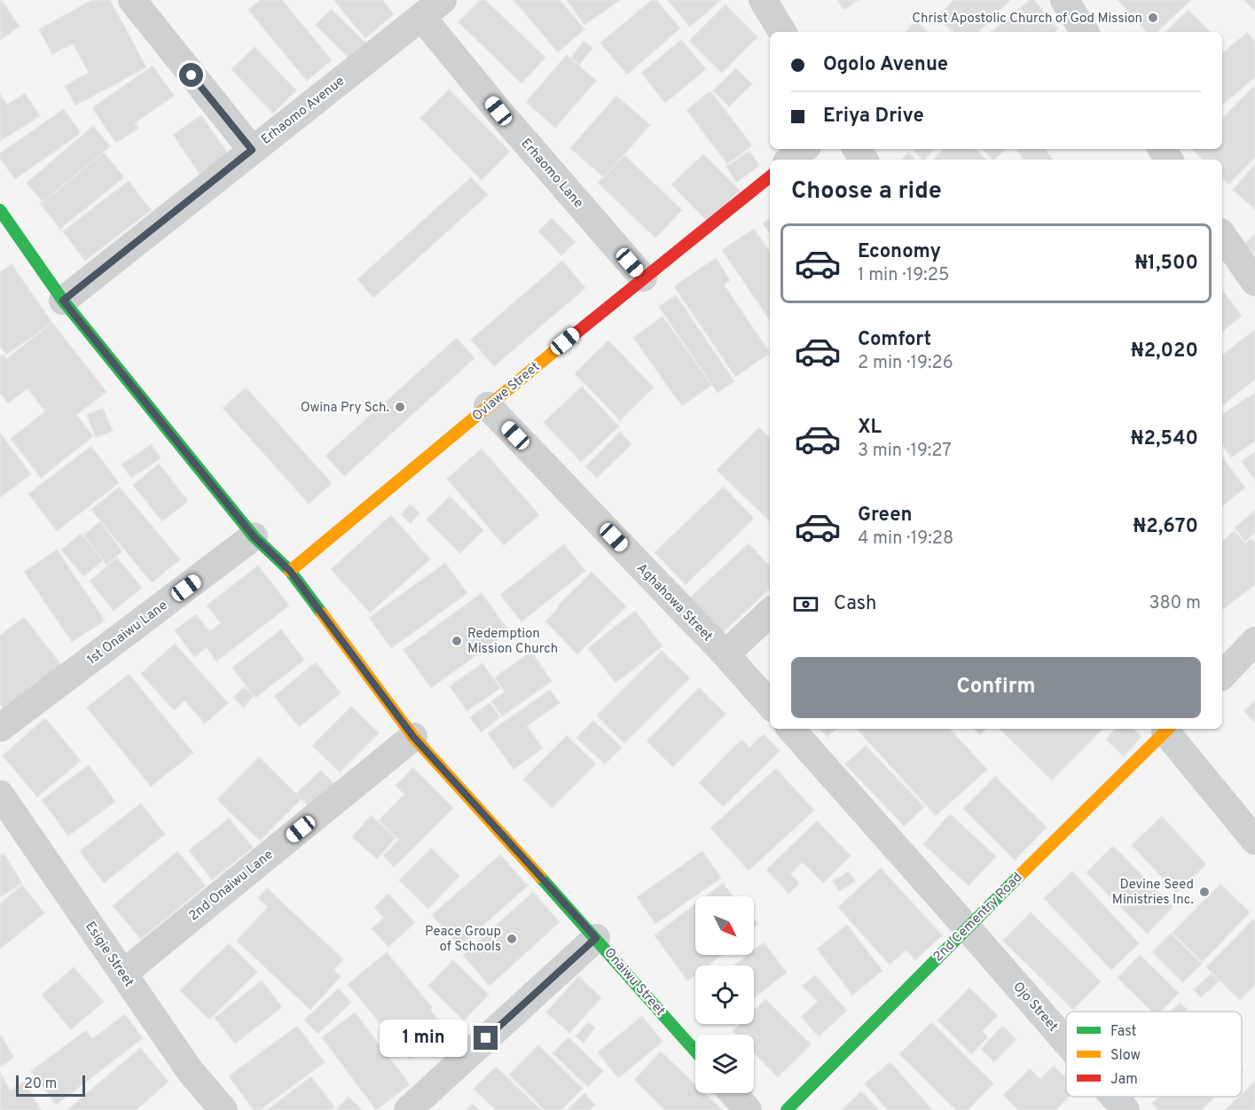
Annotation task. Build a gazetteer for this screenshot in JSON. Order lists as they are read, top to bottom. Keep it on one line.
{"streets":{"street":["Erhaomo Avenue","Erhaomo Lane","Oviawe Street","Aghahowa Street","1st Onaiwu Lane","2nd Onaiwu Lane","2nd Cementry Road","Esigie Street","Onaiwu Street","Ojo Street"]},"crossings":[["Erhaomo Avenue","Erhaomo Lane"],["Erhaomo Avenue","Onaiwu Street"],["Erhaomo Lane","Oviawe Street"],["Oviawe Street","Aghahowa Street"],["Oviawe Street","Onaiwu Street"],["1st Onaiwu Lane","Onaiwu Street"],["2nd Onaiwu Lane","Esigie Street"],["2nd Onaiwu Lane","Onaiwu Street"],["2nd Cementry Road","Ojo Street"]],"places":["Christ Apostolic Church of God Mission","Owina Pry Sch.","Redemption Mission Church","Devine Seed Ministries Inc.","Peace Group of Schools"],"legend":["Fast","Slow","Jam"],"scale_bar":"20 m","north":"bottom right","page":{"banner":["Ogolo Avenue","Eriya Drive"],"heading":"Choose a ride","list":[{"name":"Economy","note":"1 min · 19:25","value":"₦1,500"},{"name":"Comfort","note":"2 min · 19:26","value":"₦2,020"},{"name":"XL","note":"3 min · 19:27","value":"₦2,540"},{"name":"Green","note":"4 min · 19:28","value":"₦2,670"}],"pay":["Cash","380 m"],"buttons":"Confirm","bubble":"1 min","scale":"20 m"}}
